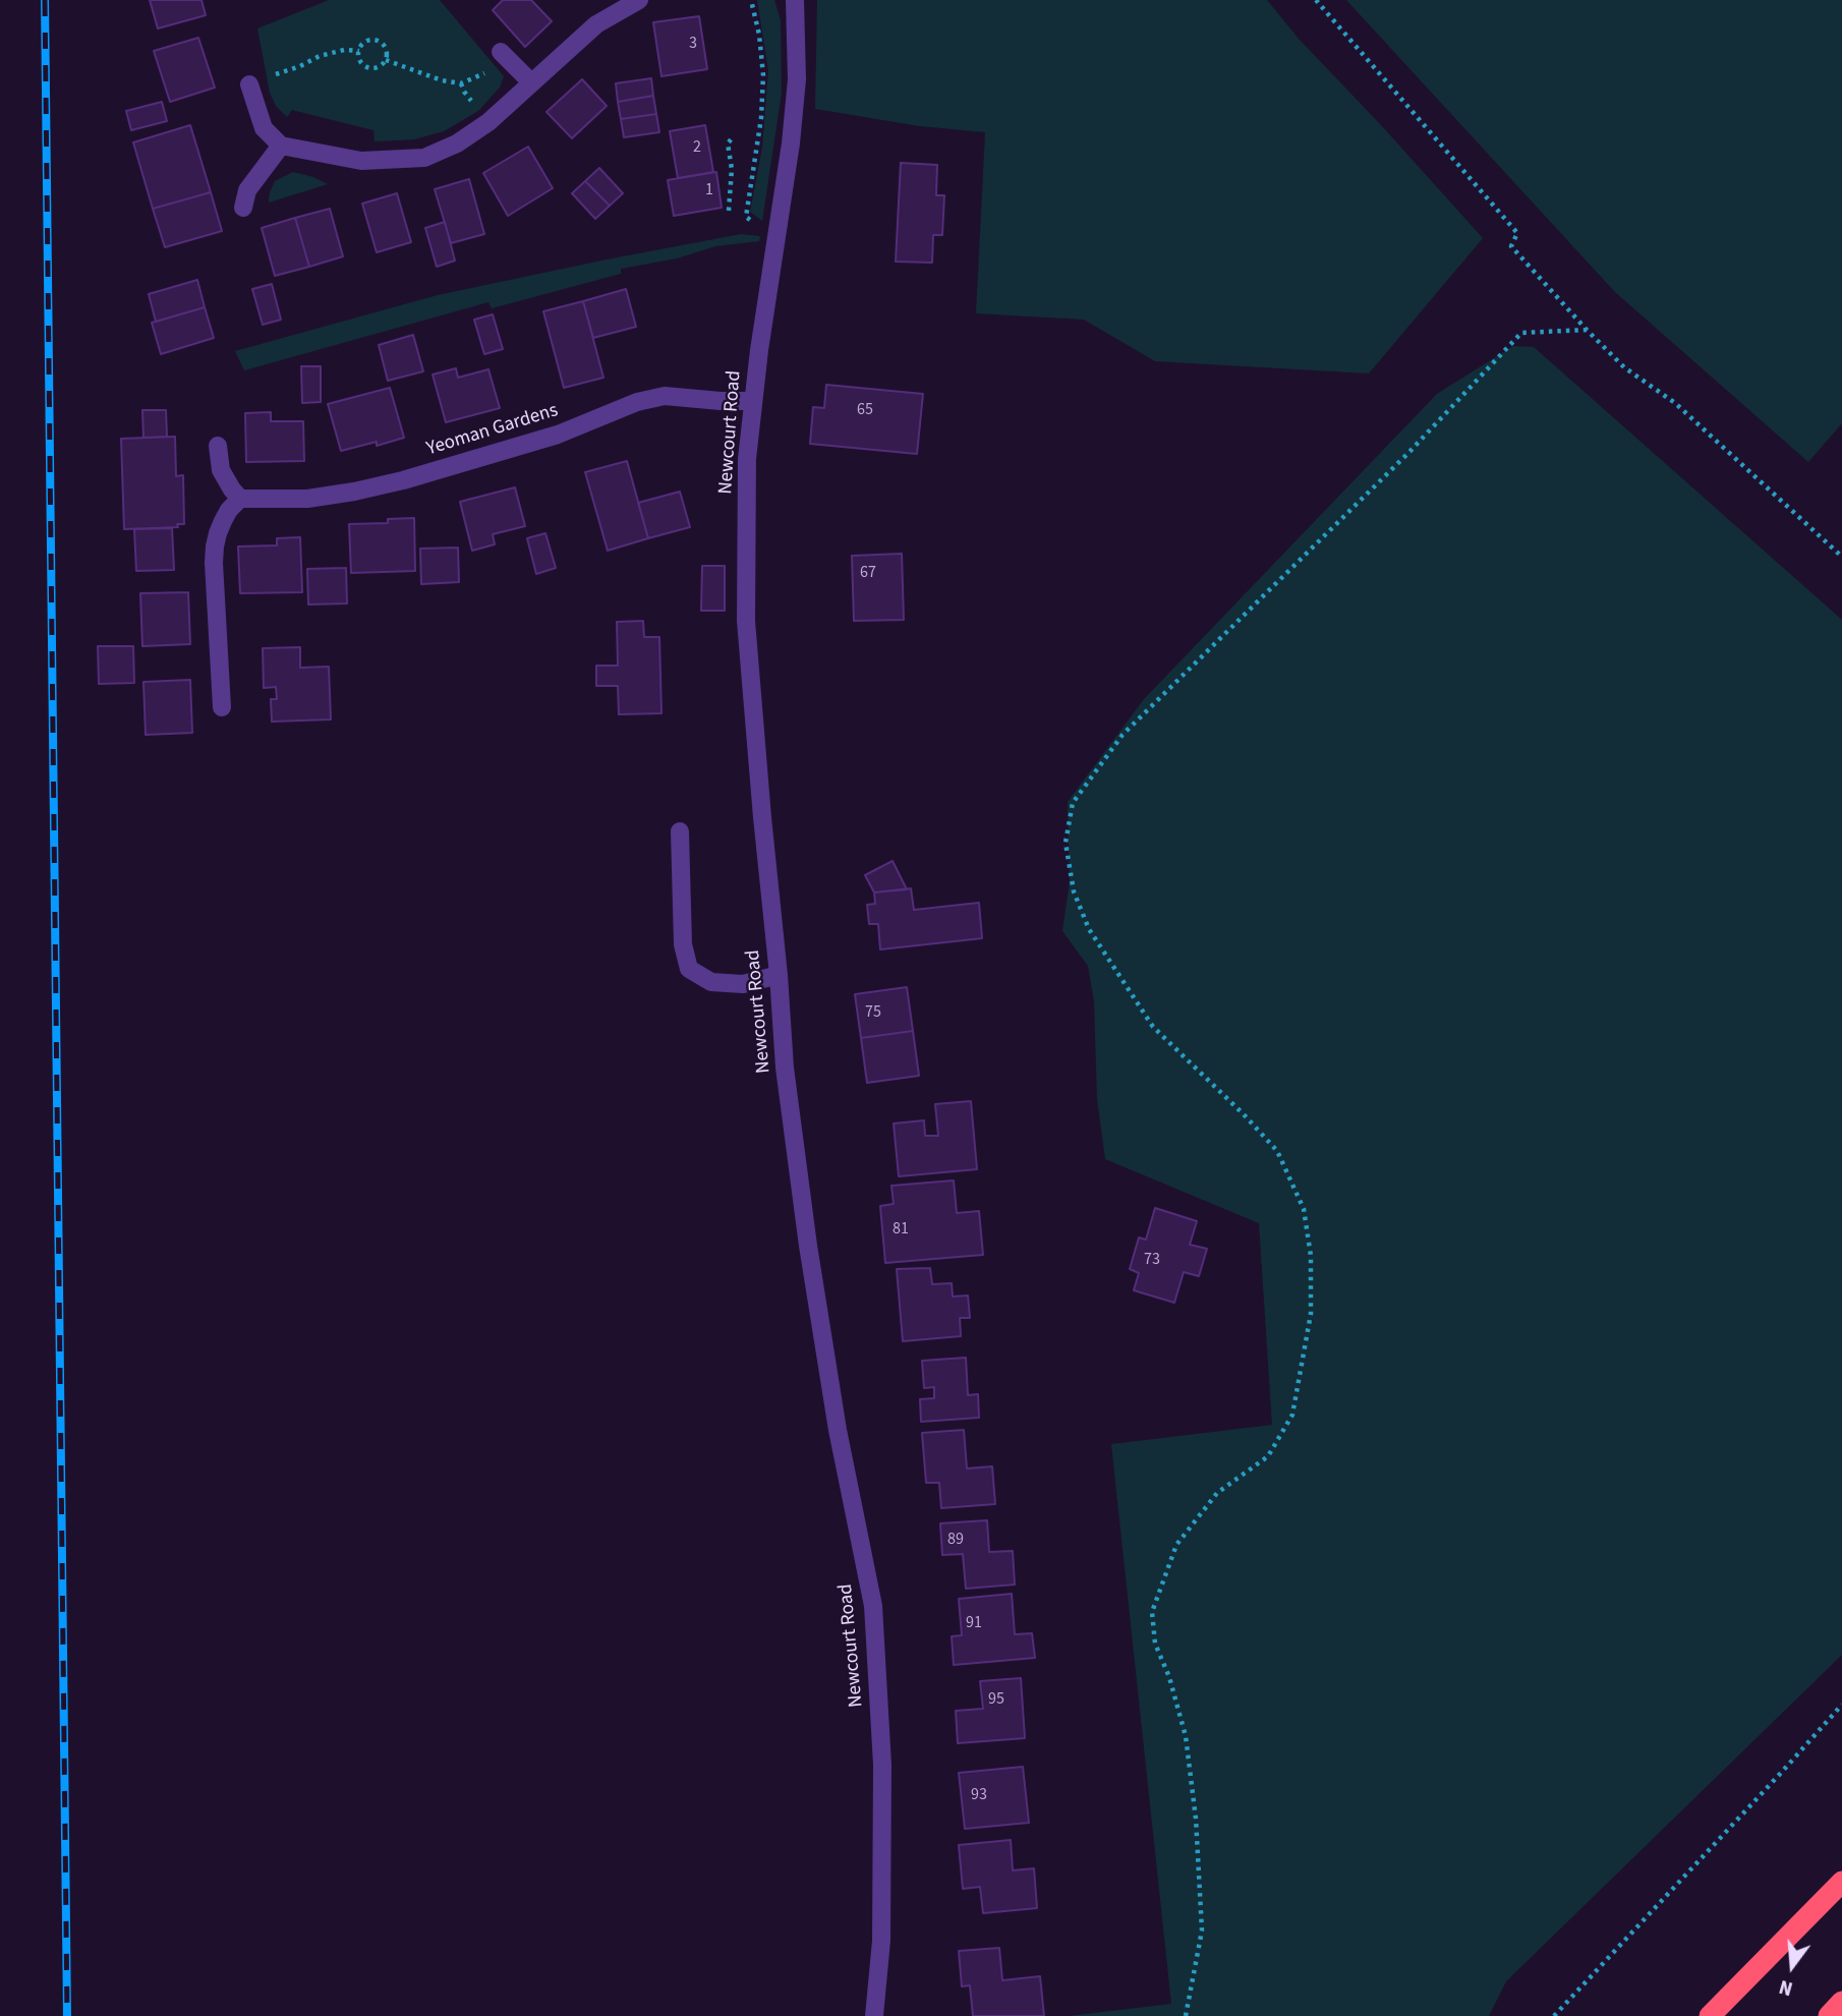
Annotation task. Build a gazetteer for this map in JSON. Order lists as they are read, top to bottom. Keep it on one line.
{"streets":{"street":["Yeoman Gardens","Newcourt Road"]},"crossings":[["Yeoman Gardens","Newcourt Road"]],"house_numbers":["3","2","1","65","67","75","81","73","89","91","95","93"],"north":"bottom"}
